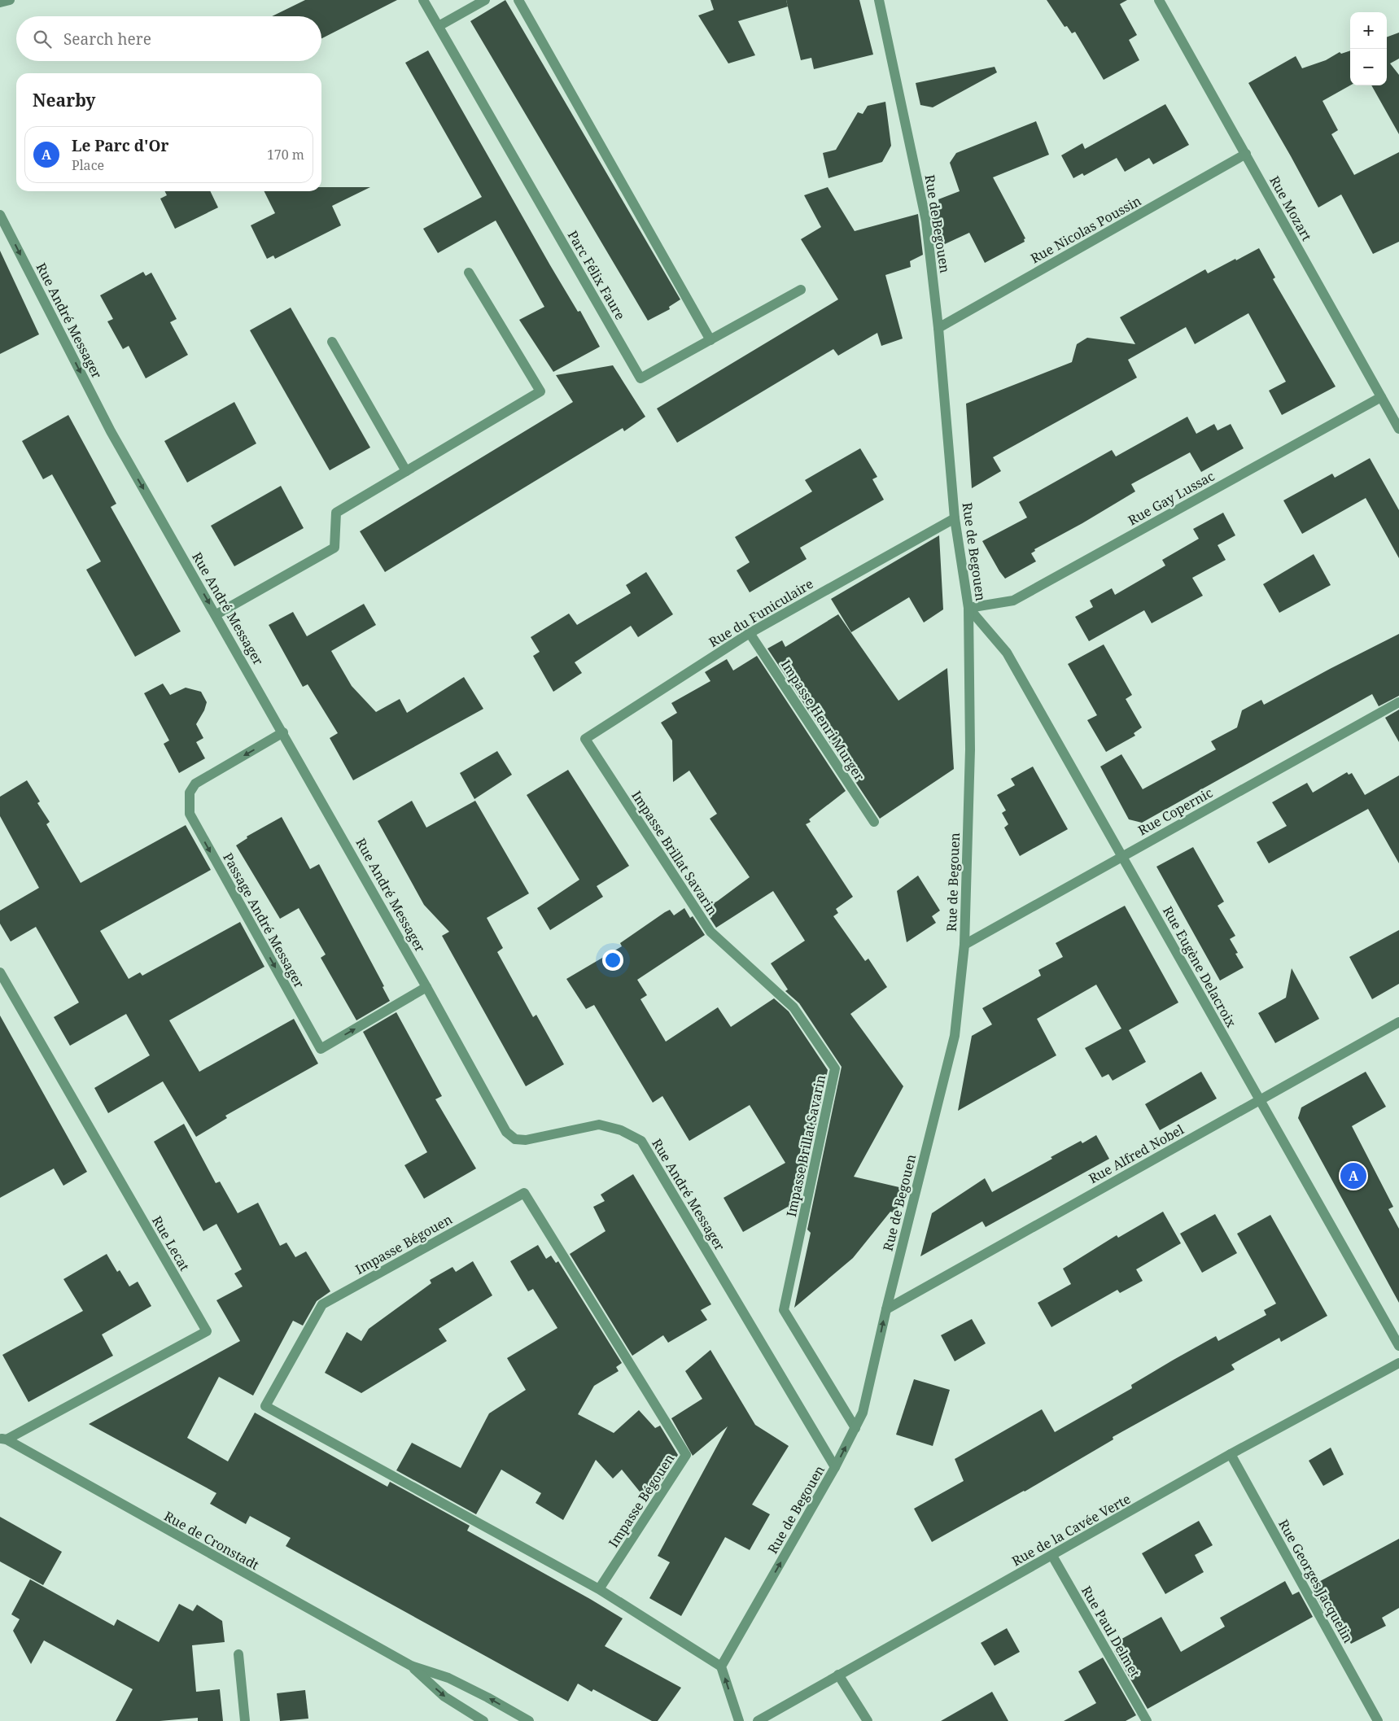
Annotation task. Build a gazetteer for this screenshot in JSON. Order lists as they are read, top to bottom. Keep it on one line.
{"streets":{"street":["Rue Mozart","Rue de Begouen","Rue Nicolas Poussin","Parc Félix Faure","Rue André Messager","Rue Gay Lussac","Rue du Funiculaire","Impasse Henri Murger","Rue Copernic","Impasse Brillat Savarin","Passage André Messager","Rue Eugène Delacroix","Rue Alfred Nobel","Rue Lecat","Impasse Bégouen","Rue de la Cavée Verte","Rue de Cronstadt","Rue Georges Jacquelin","Rue Paul Delmet"]},"crossings":[["Rue Mozart","Rue Nicolas Poussin"],["Rue Mozart","Rue Gay Lussac"],["Rue de Begouen","Rue Nicolas Poussin"],["Rue de Begouen","Rue André Messager"],["Rue de Begouen","Rue Gay Lussac"],["Rue de Begouen","Rue du Funiculaire"],["Rue de Begouen","Rue Copernic"],["Rue de Begouen","Impasse Brillat Savarin"],["Rue de Begouen","Rue Eugène Delacroix"],["Rue de Begouen","Rue Alfred Nobel"],["Rue de Begouen","Impasse Bégouen"],["Rue André Messager","Passage André Messager"],["Rue Gay Lussac","Rue Eugène Delacroix"],["Rue du Funiculaire","Impasse Henri Murger"],["Rue du Funiculaire","Impasse Brillat Savarin"],["Rue Copernic","Rue Eugène Delacroix"],["Rue Eugène Delacroix","Rue Alfred Nobel"],["Rue Lecat","Rue de Cronstadt"],["Rue de la Cavée Verte","Rue Georges Jacquelin"],["Rue de la Cavée Verte","Rue Paul Delmet"]],"page":{"map_buttons":["+","−"],"search":"Search here","heading":"Nearby","list":[{"mark":"A","name":"Le Parc d'Or","note":"Place","value":"170 m"}],"pins":"A"}}
